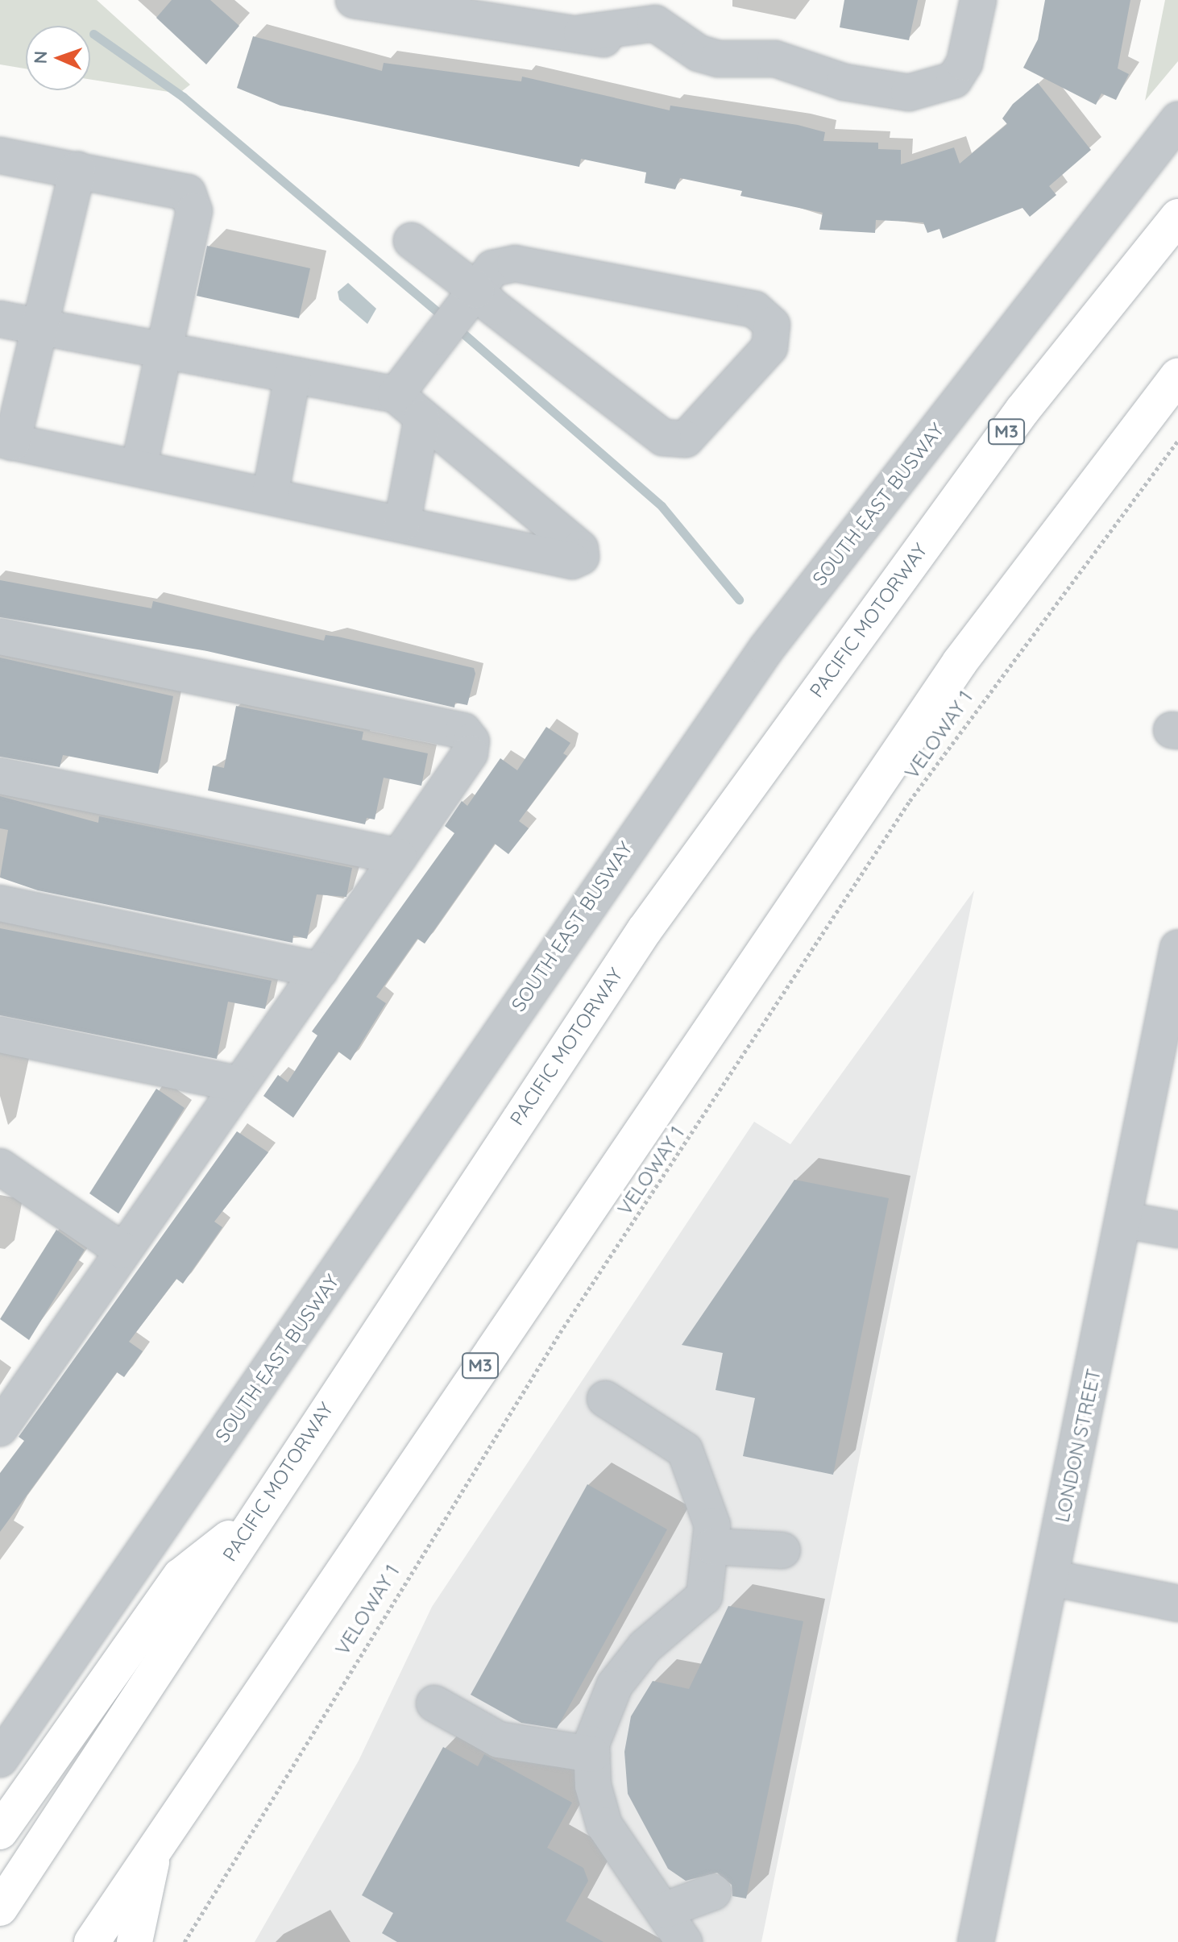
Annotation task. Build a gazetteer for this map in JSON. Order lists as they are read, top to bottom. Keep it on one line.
{"streets":{"highway":["M3","PACIFIC MOTORWAY"],"street":["SOUTH EAST BUSWAY","LONDON STREET"],"path":["VELOWAY 1"]},"north":"left"}
